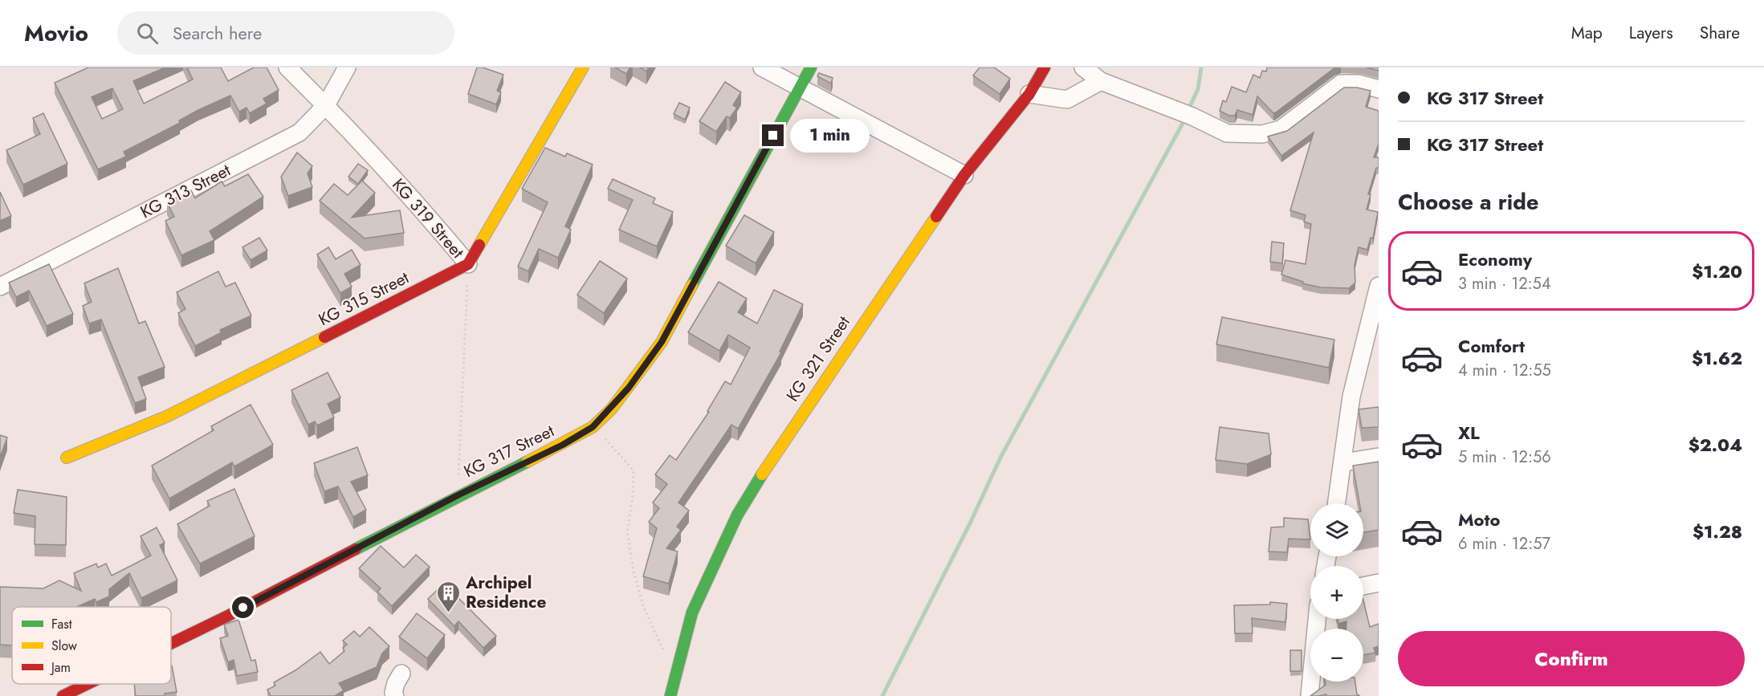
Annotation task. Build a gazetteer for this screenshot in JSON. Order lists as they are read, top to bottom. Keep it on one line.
{"streets":{"street":["KG 313 Street","KG 319 Street","KG 315 Street","KG 321 Street","KG 317 Street"]},"crossings":[["KG 313 Street","KG 319 Street"],["KG 319 Street","KG 315 Street"],["KG 319 Street","KG 317 Street"]],"places":{"building":["Archipel Residence"]},"legend":["Fast","Slow","Jam"],"page":{"header":"Movio","search":"Search here","nav":["Map","Layers","Share"],"banner":["KG 317 Street","KG 317 Street"],"bubble":"1 min","heading":"Choose a ride","list":[{"name":"Economy","note":"3 min · 12:54","value":"$1.20"},{"name":"Comfort","note":"4 min · 12:55","value":"$1.62"},{"name":"XL","note":"5 min · 12:56","value":"$2.04"},{"name":"Moto","note":"6 min · 12:57","value":"$1.28"}],"map_buttons":["+","−"],"buttons":"Confirm"}}
